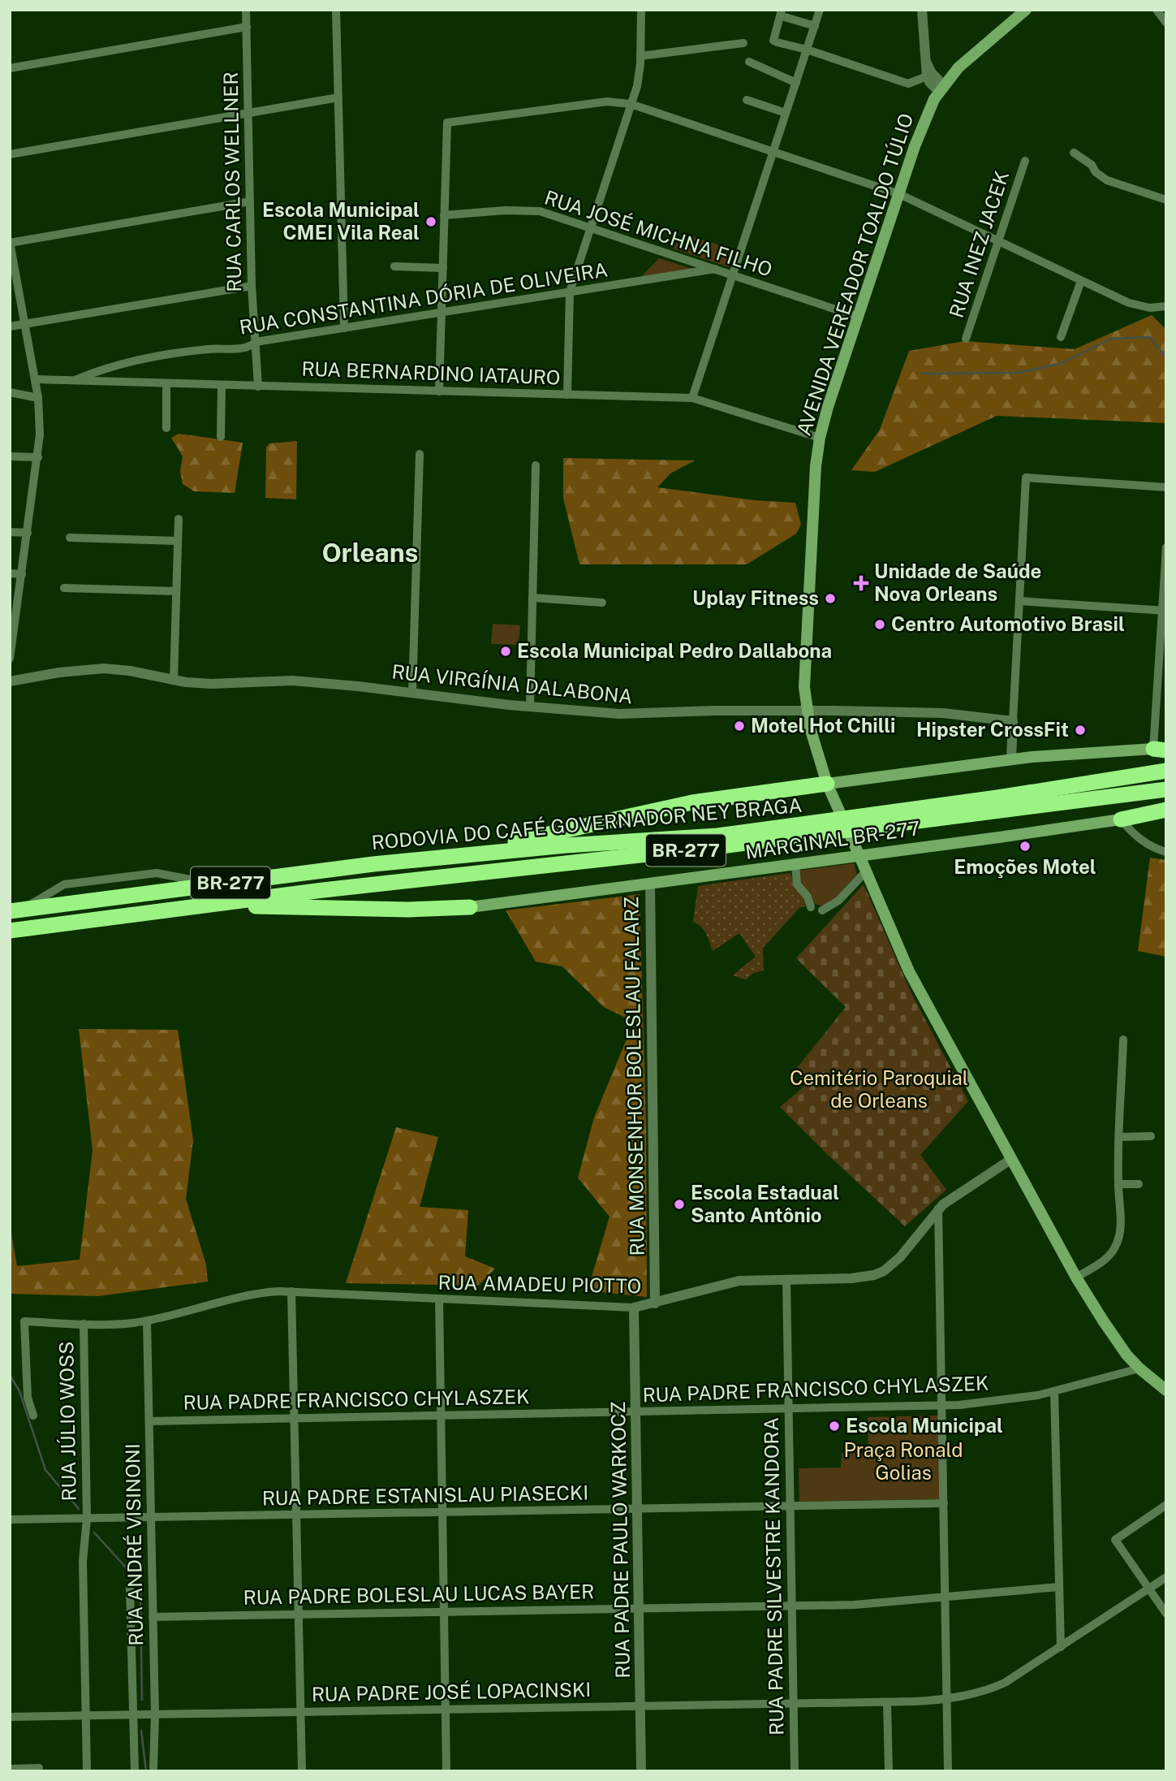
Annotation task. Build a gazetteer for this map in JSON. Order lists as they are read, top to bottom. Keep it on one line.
{"streets":{"highway":["RODOVIA DO CAFÉ GOVERNADOR NEY BRAGA","BR-277"],"main road":["AVENIDA VEREADOR TOALDO TÚLIO","MARGINAL BR-277"],"street":["RUA CARLOS WELLNER","RUA JOSÉ MICHNA FILHO","RUA INEZ JACEK","RUA CONSTANTINA DÓRIA DE OLIVEIRA","RUA BERNARDINO IATAURO","RUA VIRGÍNIA DALABONA","RUA MONSENHOR BOLESLAU FALARZ","RUA AMADEU PIOTTO","RUA PADRE FRANCISCO CHYLASZEK","RUA JÚLIO WOSS","RUA PADRE ESTANISLAU PIASECKI","RUA PADRE PAULO WARKOCZ","RUA ANDRÉ VISINONI","RUA PADRE SILVESTRE KANDORA","RUA PADRE BOLESLAU LUCAS BAYER","RUA PADRE JOSÉ LOPACINSKI"]},"crossings":[["RUA CARLOS WELLNER","RUA CONSTANTINA DÓRIA DE OLIVEIRA"],["RUA CARLOS WELLNER","RUA BERNARDINO IATAURO"],["RUA JOSÉ MICHNA FILHO","AVENIDA VEREADOR TOALDO TÚLIO"],["RUA JOSÉ MICHNA FILHO","RUA CONSTANTINA DÓRIA DE OLIVEIRA"],["AVENIDA VEREADOR TOALDO TÚLIO","RUA BERNARDINO IATAURO"],["AVENIDA VEREADOR TOALDO TÚLIO","RUA VIRGÍNIA DALABONA"],["AVENIDA VEREADOR TOALDO TÚLIO","MARGINAL BR-277"],["AVENIDA VEREADOR TOALDO TÚLIO","RUA AMADEU PIOTTO"],["AVENIDA VEREADOR TOALDO TÚLIO","RUA PADRE FRANCISCO CHYLASZEK"],["RUA CONSTANTINA DÓRIA DE OLIVEIRA","RUA BERNARDINO IATAURO"],["MARGINAL BR-277","RUA MONSENHOR BOLESLAU FALARZ"],["RUA MONSENHOR BOLESLAU FALARZ","RUA AMADEU PIOTTO"],["RUA AMADEU PIOTTO","RUA JÚLIO WOSS"],["RUA AMADEU PIOTTO","RUA PADRE PAULO WARKOCZ"],["RUA AMADEU PIOTTO","RUA ANDRÉ VISINONI"],["RUA AMADEU PIOTTO","RUA PADRE SILVESTRE KANDORA"],["RUA PADRE FRANCISCO CHYLASZEK","RUA PADRE PAULO WARKOCZ"],["RUA PADRE FRANCISCO CHYLASZEK","RUA ANDRÉ VISINONI"],["RUA PADRE FRANCISCO CHYLASZEK","RUA PADRE SILVESTRE KANDORA"],["RUA JÚLIO WOSS","RUA PADRE ESTANISLAU PIASECKI"],["RUA JÚLIO WOSS","RUA PADRE JOSÉ LOPACINSKI"],["RUA PADRE ESTANISLAU PIASECKI","RUA PADRE PAULO WARKOCZ"],["RUA PADRE ESTANISLAU PIASECKI","RUA ANDRÉ VISINONI"],["RUA PADRE ESTANISLAU PIASECKI","RUA PADRE SILVESTRE KANDORA"],["RUA PADRE PAULO WARKOCZ","RUA PADRE BOLESLAU LUCAS BAYER"],["RUA PADRE PAULO WARKOCZ","RUA PADRE JOSÉ LOPACINSKI"],["RUA ANDRÉ VISINONI","RUA PADRE BOLESLAU LUCAS BAYER"],["RUA ANDRÉ VISINONI","RUA PADRE JOSÉ LOPACINSKI"],["RUA PADRE SILVESTRE KANDORA","RUA PADRE BOLESLAU LUCAS BAYER"],["RUA PADRE SILVESTRE KANDORA","RUA PADRE JOSÉ LOPACINSKI"]],"districts":["Orleans"],"parks":["Cemitério Paroquial de Orleans","Praça Ronald Golias"],"places":{"other":["Escola Municipal CMEI Vila Real","Uplay Fitness","Centro Automotivo Brasil","Escola Municipal Pedro Dallabona","Motel Hot Chilli","Hipster CrossFit","Emoções Motel","Escola Estadual Santo Antônio","Escola Municipal"],"health":["Unidade de Saúde Nova Orleans"]}}
